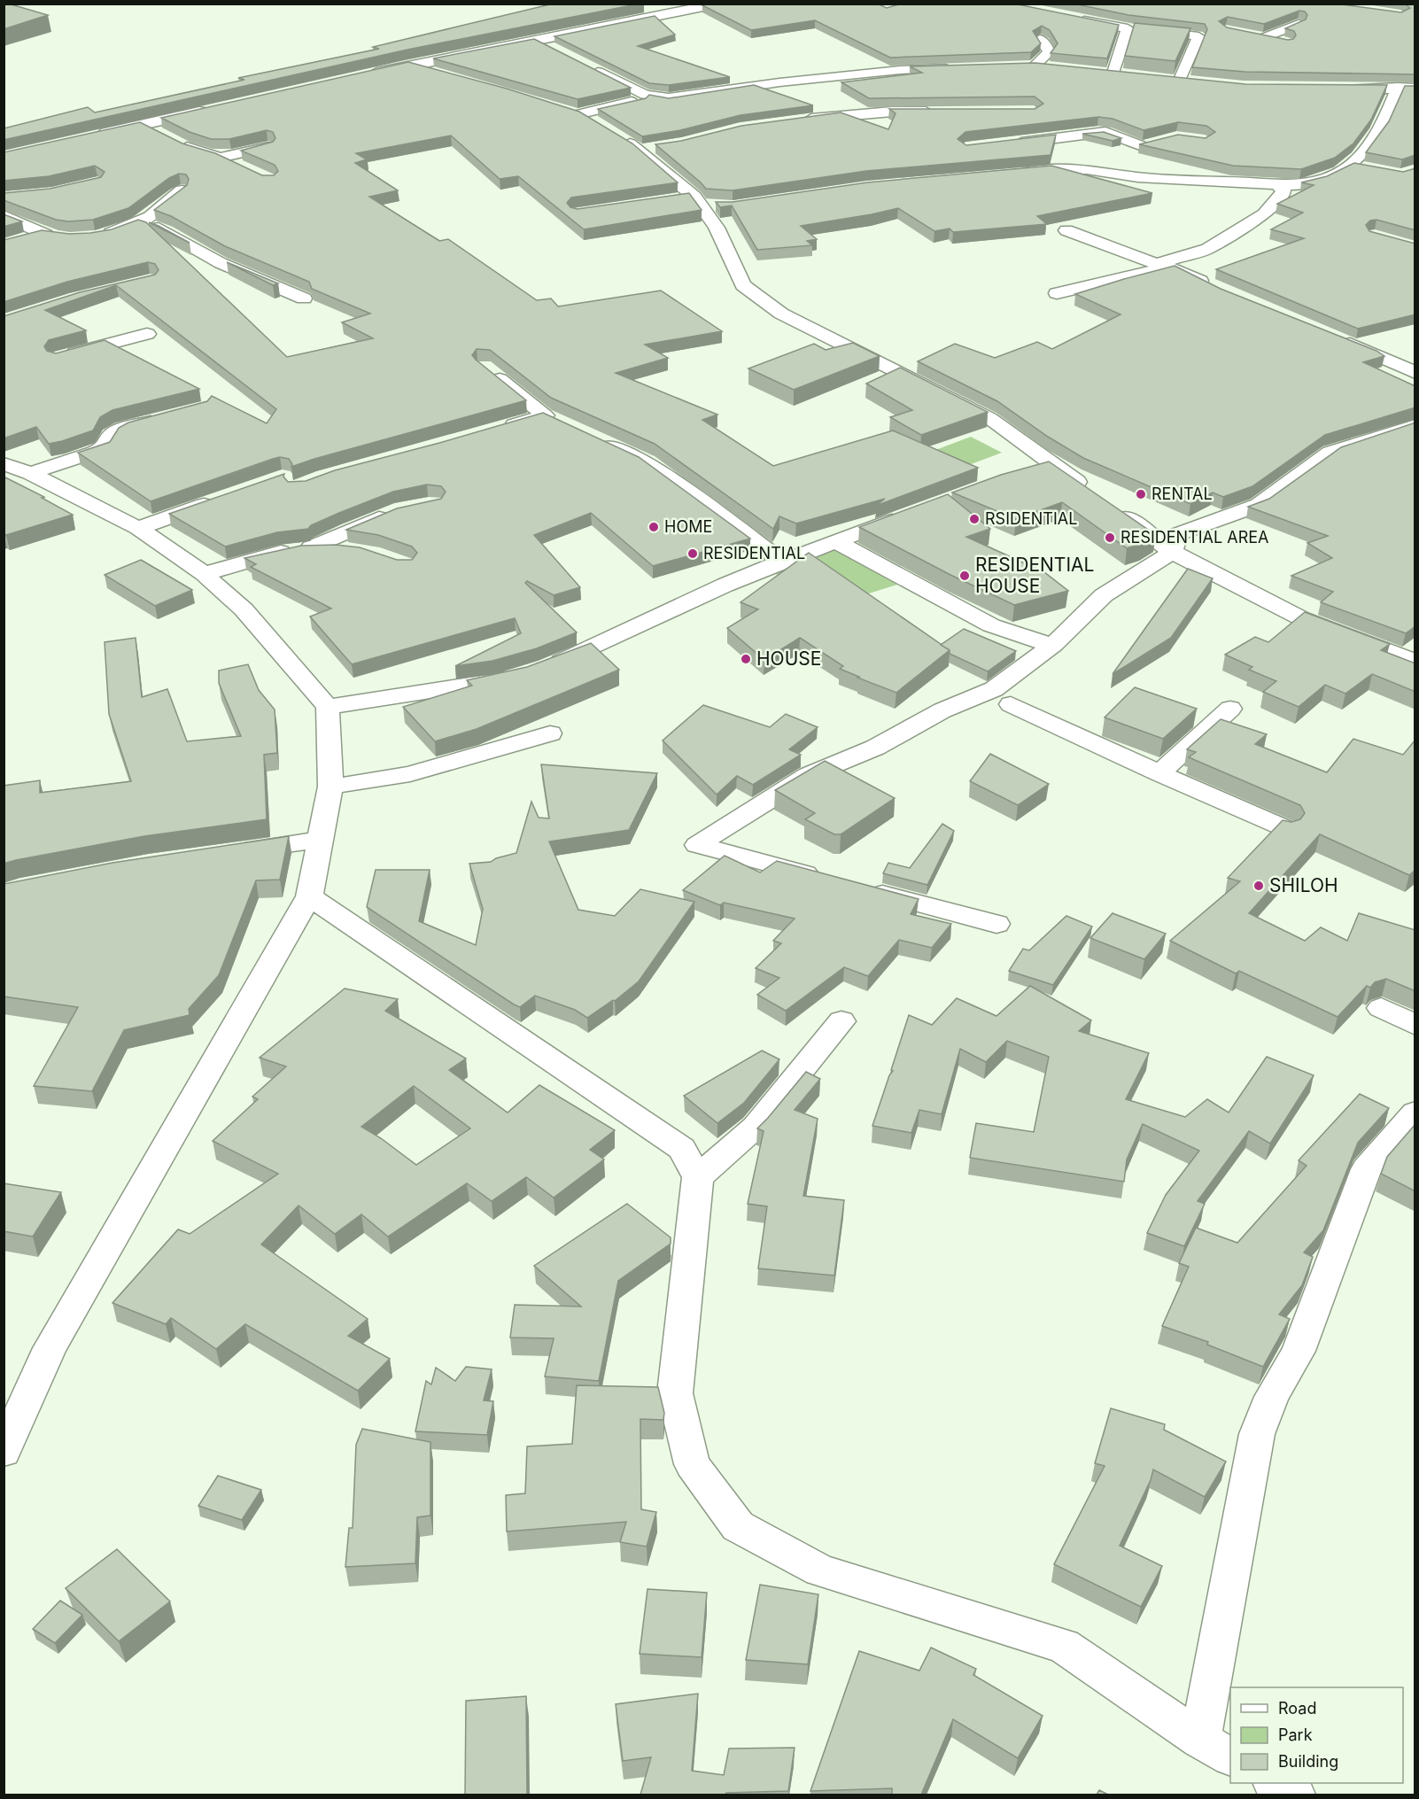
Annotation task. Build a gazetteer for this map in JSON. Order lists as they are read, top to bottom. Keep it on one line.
{"places":["RENTAL","RSIDENTIAL","HOME","RESIDENTIAL AREA","RESIDENTIAL","RESIDENTIAL HOUSE","HOUSE","SHILOH"],"legend":["Road","Park","Building"]}
